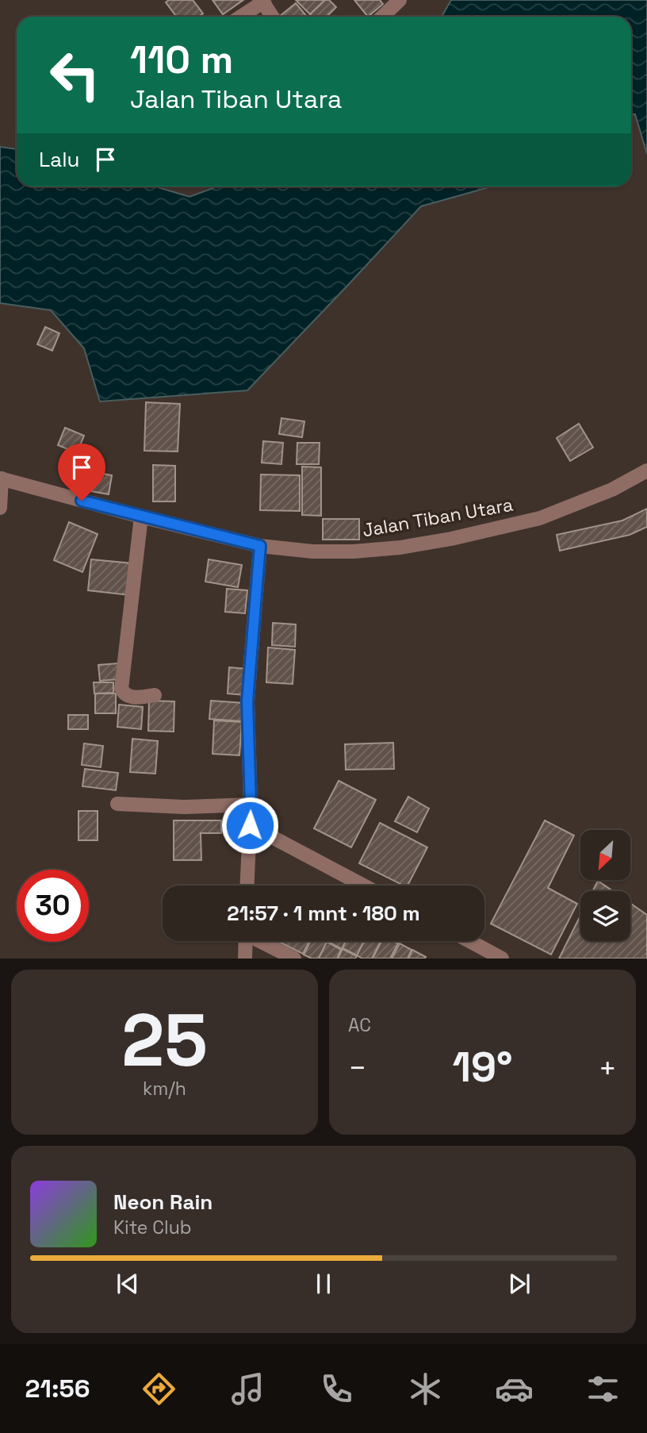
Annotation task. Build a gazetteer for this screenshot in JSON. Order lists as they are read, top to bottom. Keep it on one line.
{"streets":{"street":["Jalan Tiban Utara"]},"north":"bottom left","page":{"turn":["110 m","Jalan Tiban Utara"],"then":"Lalu","limit":"30","trip":"21:57 · 1 mnt · 180 m","tile":[["25","km/h"],"AC"],"heat":["−","19°","+"],"song":["Neon Rain","Kite Club"],"tabs":"21:56"}}
